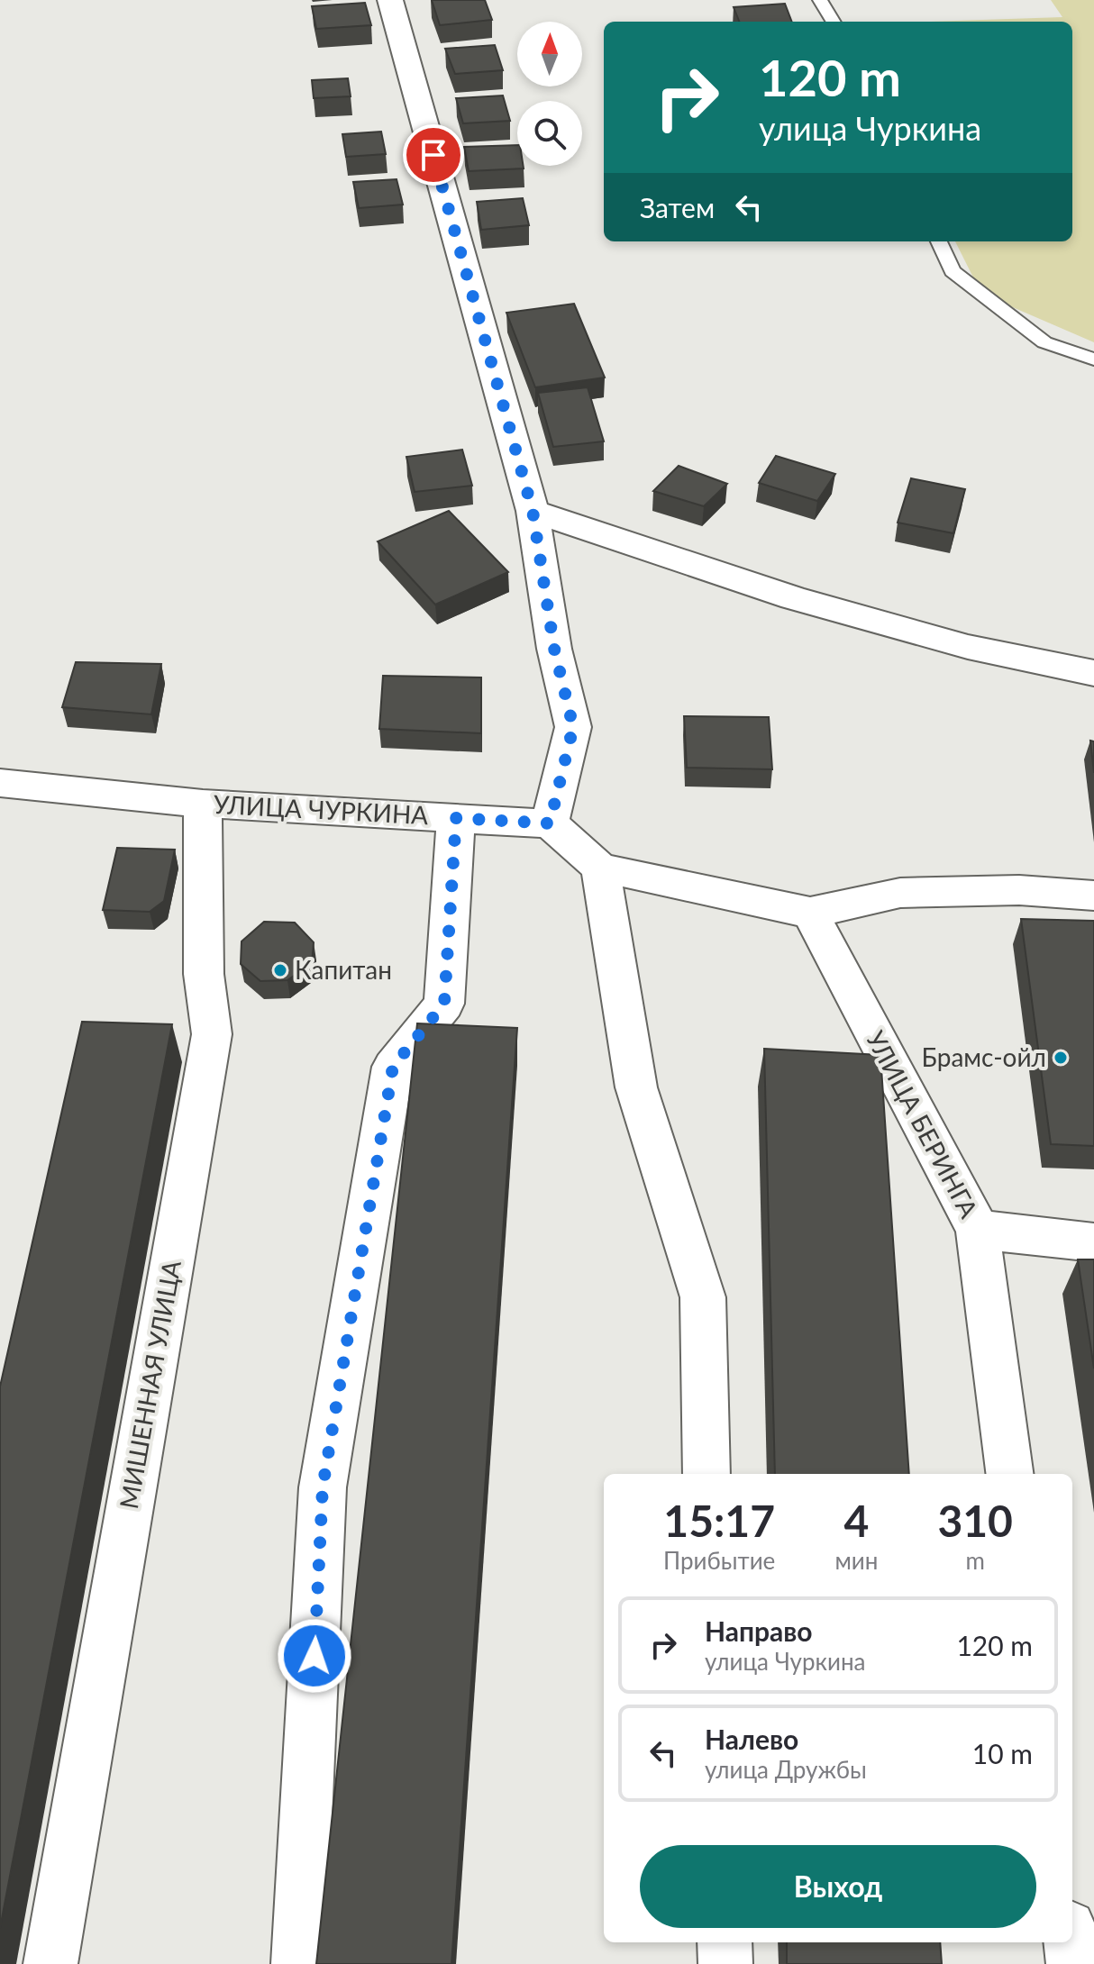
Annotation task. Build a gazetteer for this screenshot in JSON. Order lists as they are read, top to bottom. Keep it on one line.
{"streets":{"street":["УЛИЦА ЧУРКИНА","УЛИЦА БЕРИНГА","МИШЕННАЯ УЛИЦА"]},"crossings":[["УЛИЦА ЧУРКИНА","МИШЕННАЯ УЛИЦА"]],"places":["Капитан","Брамс-ойл"],"north":"top","page":{"turn":["120 m","улица Чуркина"],"then":"Затем","eta":["15:17","Прибытие","4","мин","310","m"],"list":[{"name":"Направо","note":"улица Чуркина","value":"120 m"},{"name":"Налево","note":"улица Дружбы","value":"10 m"}],"buttons":"Выход"}}
